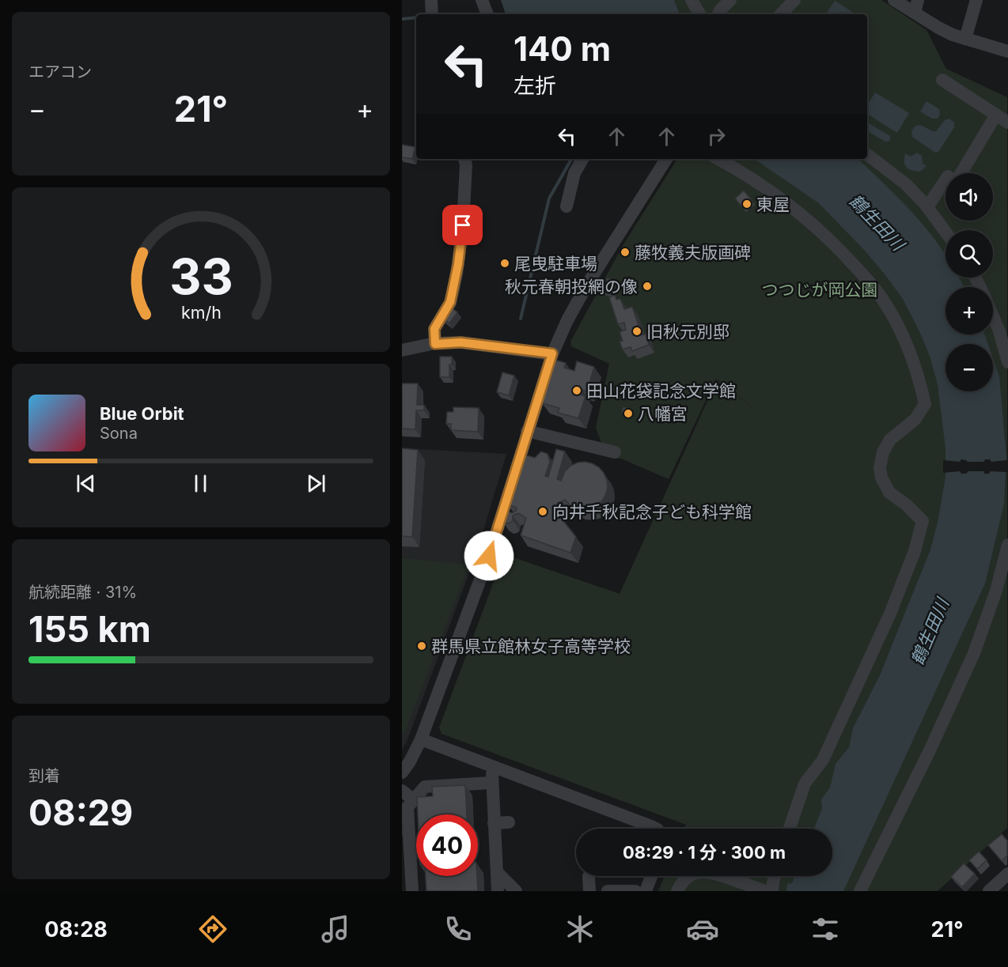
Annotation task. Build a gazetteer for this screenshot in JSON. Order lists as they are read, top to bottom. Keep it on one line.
{"water":["鶴生田川"],"parks":["つつじが岡公園"],"places":["東屋","藤牧義夫版画碑","尾曳駐車場","秋元春朝投網の像","旧秋元別邸","田山花袋記念文学館","八幡宮","向井千秋記念子ども科学館","群馬県立館林女子高等学校"],"page":{"tile":["エアコン",["航続距離 · 31%","155 km"],["到着","08:29"]],"turn":["140 m","左折"],"heat":["−","21°","+"],"map_buttons":["+","−"],"song":["Blue Orbit","Sona"],"limit":"40","trip":"08:29 · 1 分 · 300 m","tabs":["08:28","21°"],"gauge":["33","km/h"]}}
